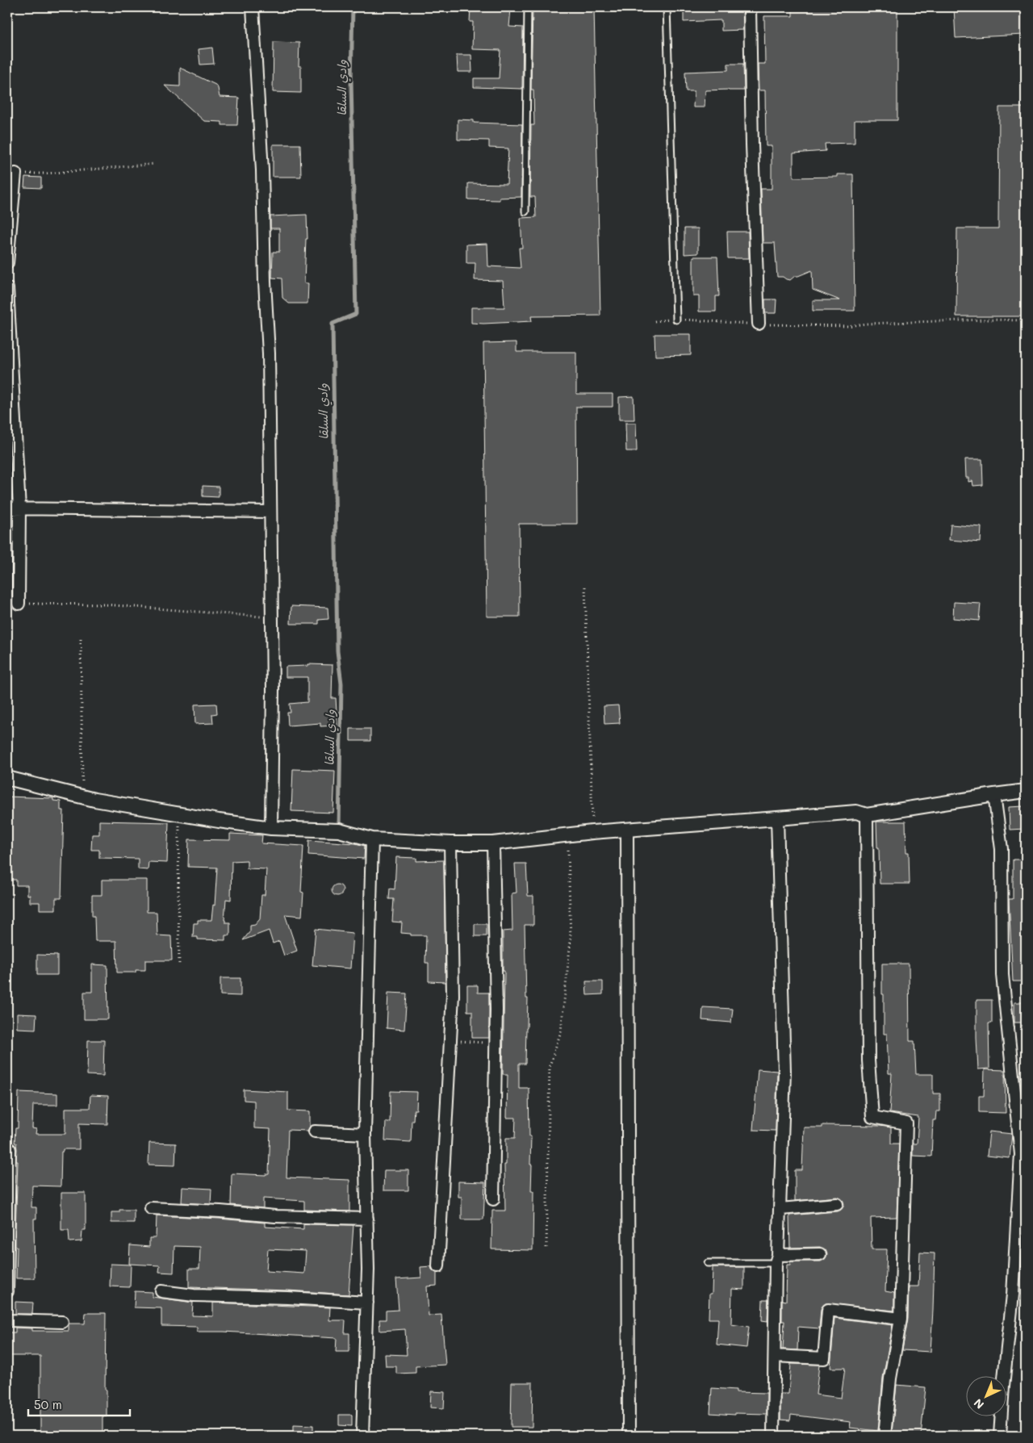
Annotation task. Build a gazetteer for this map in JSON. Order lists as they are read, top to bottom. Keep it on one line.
{"water":["وادي السلقا"],"scale_bar":"50 m","north":"bottom left"}
